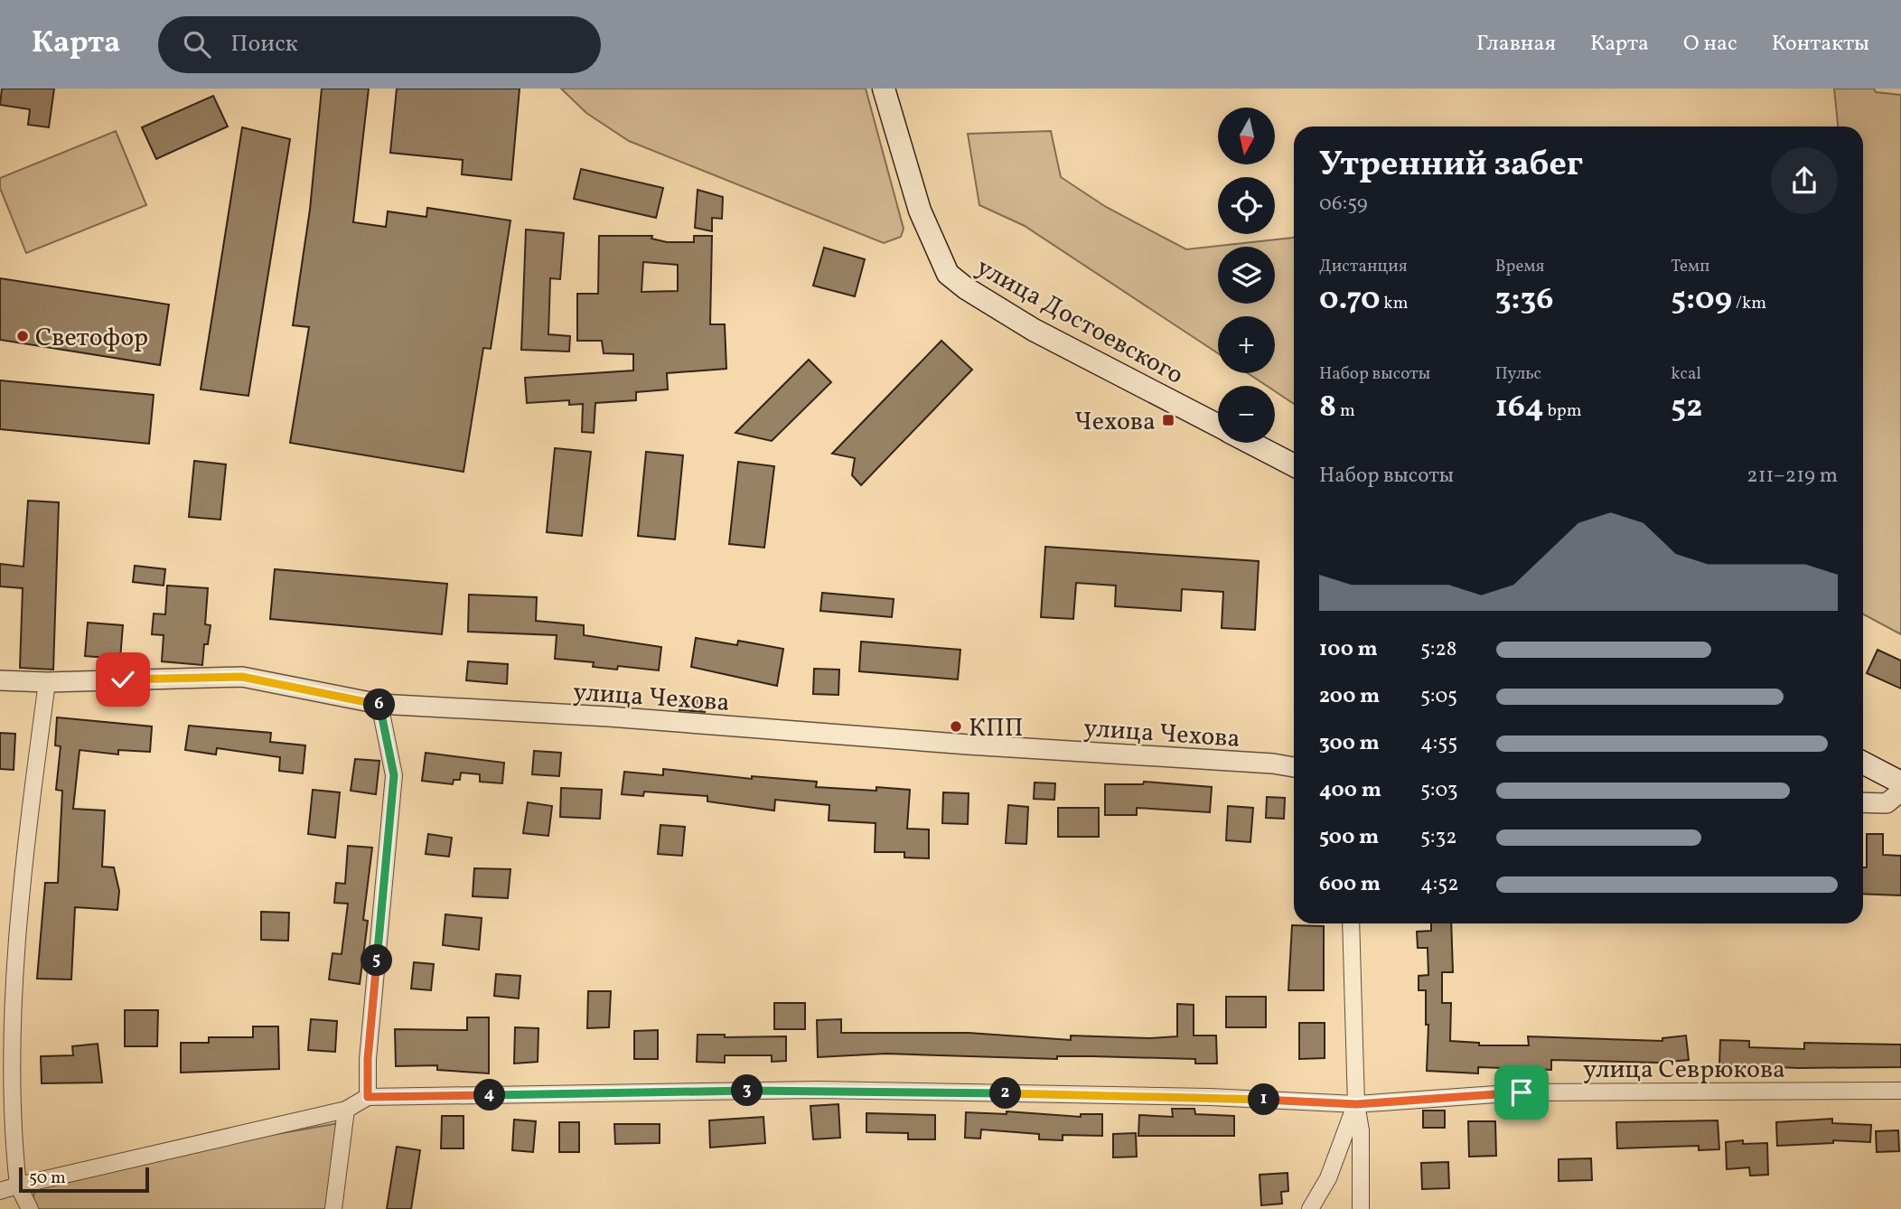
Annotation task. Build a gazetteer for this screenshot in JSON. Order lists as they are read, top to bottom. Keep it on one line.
{"streets":{"main road":["улица Достоевского"],"street":["улица Чехова","улица Севрюкова"]},"places":{"other":["Светофор","КПП"],"transit":["Чехова"]},"scale_bar":"50 m","north":"bottom","page":{"header":"Карта","search":"Поиск","nav":["Главная","Карта","О нас","Контакты"],"map_buttons":["+","−"],"heading":["Утренний забег","06:59"],"stats":[["Дистанция","0.70 km"],["Время","3:36"],["Темп","5:09 /km"],["Набор высоты","8 m"],["Пульс","164 bpm"],["kcal","52"]],"chart":["Набор высоты","211–219 m"],"list":[{"name":"100 m","note":"5:28"},{"name":"200 m","note":"5:05"},{"name":"300 m","note":"4:55"},{"name":"400 m","note":"5:03"},{"name":"500 m","note":"5:32"},{"name":"600 m","note":"4:52"}],"pins":["6","5","3","2","4","1"],"scale":"50 m"}}
